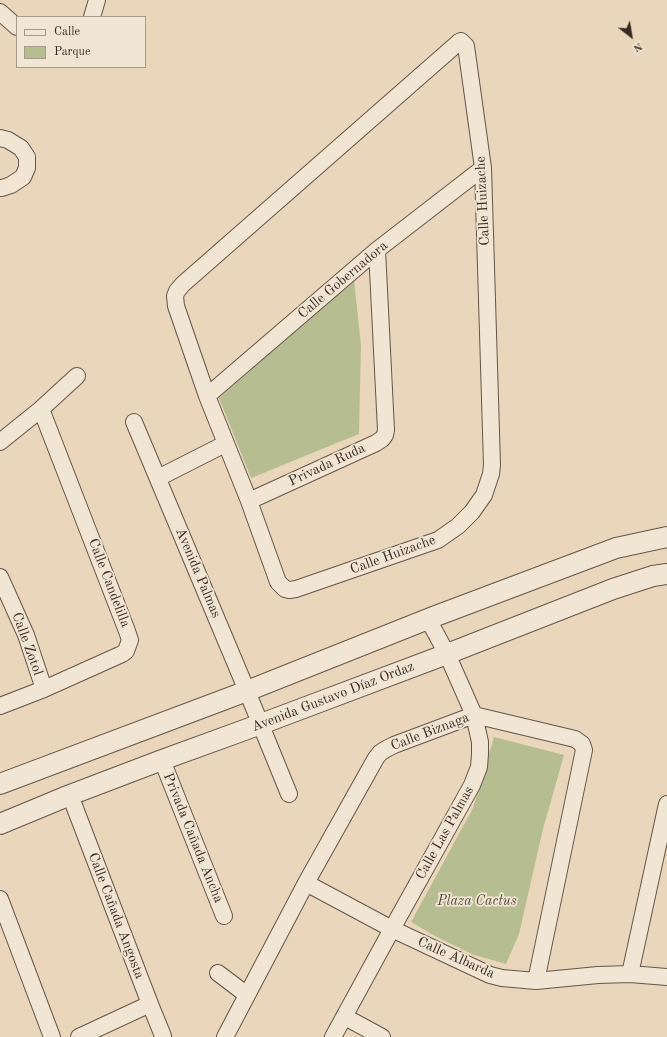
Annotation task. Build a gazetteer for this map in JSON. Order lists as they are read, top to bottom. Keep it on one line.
{"streets":{"street":["Calle Huizache","Calle Gobernadora","Privada Ruda","Avenida Palmas","Calle Candelilla","Calle Zotol","Avenida Gustavo Díaz Ordaz","Calle Biznaga","Calle Las Palmas","Privada Cañada Ancha","Calle Cañada Angosta","Calle Albarda"]},"crossings":[["Calle Huizache","Calle Gobernadora"],["Calle Huizache","Privada Ruda"],["Calle Gobernadora","Privada Ruda"],["Avenida Palmas","Avenida Gustavo Díaz Ordaz"],["Calle Candelilla","Calle Zotol"],["Avenida Gustavo Díaz Ordaz","Calle Las Palmas"],["Avenida Gustavo Díaz Ordaz","Privada Cañada Ancha"],["Avenida Gustavo Díaz Ordaz","Calle Cañada Angosta"],["Calle Biznaga","Calle Las Palmas"],["Calle Biznaga","Calle Albarda"],["Calle Las Palmas","Calle Albarda"]],"parks":["Plaza Cactus"],"legend":["Calle","Parque"],"north":"bottom right"}
